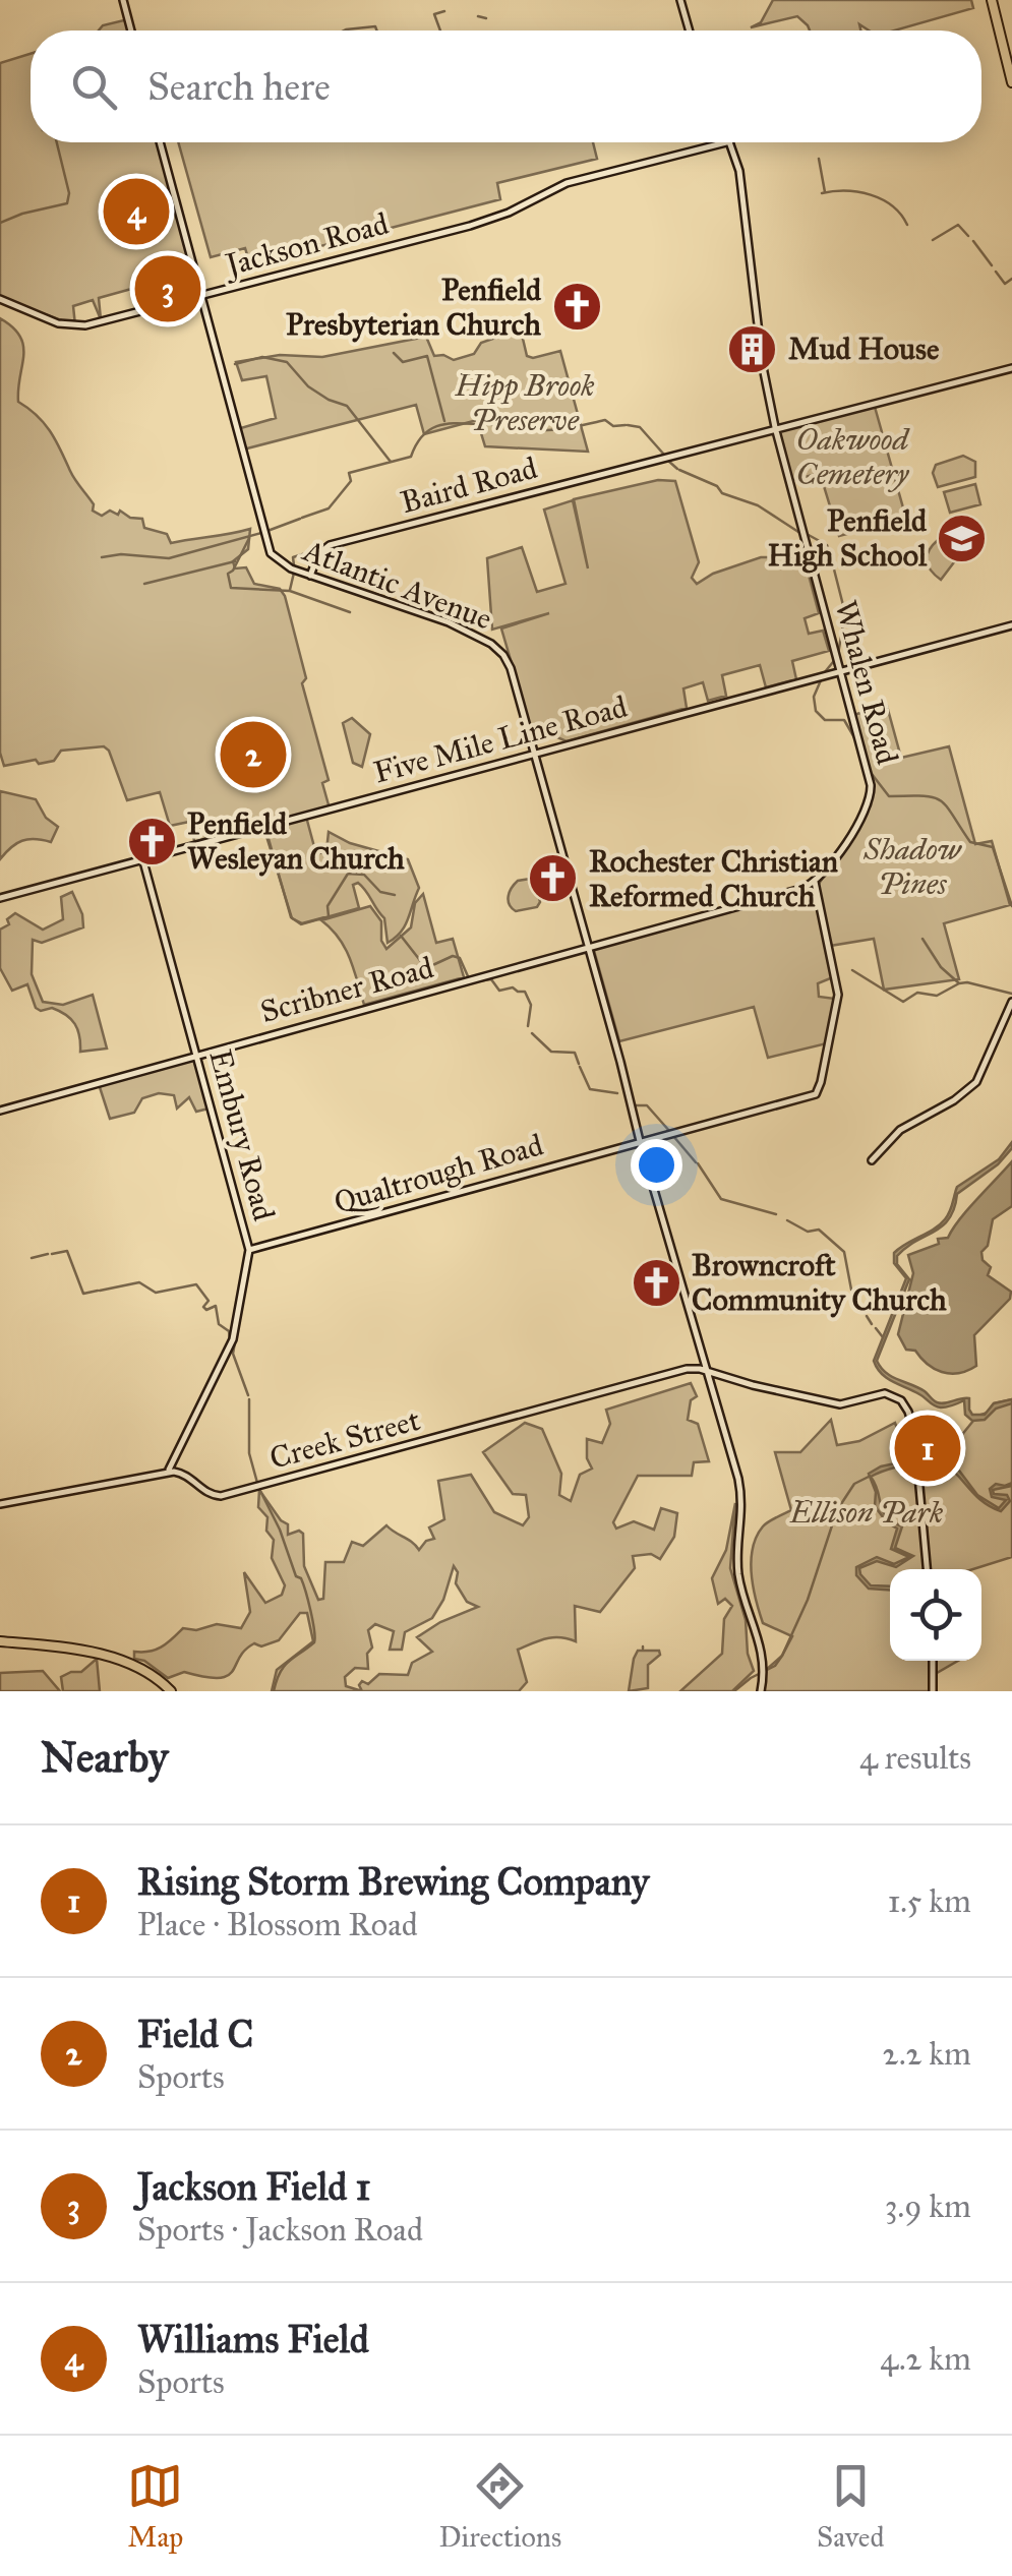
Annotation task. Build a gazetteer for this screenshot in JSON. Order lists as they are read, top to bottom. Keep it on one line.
{"streets":{"street":["Jackson Road","Baird Road","Atlantic Avenue","Whalen Road","Five Mile Line Road","Scribner Road","Embury Road","Qualtrough Road","Creek Street"]},"crossings":[["Jackson Road","Atlantic Avenue"],["Jackson Road","Whalen Road"],["Baird Road","Atlantic Avenue"],["Baird Road","Whalen Road"],["Atlantic Avenue","Five Mile Line Road"],["Atlantic Avenue","Scribner Road"],["Atlantic Avenue","Qualtrough Road"],["Atlantic Avenue","Creek Street"],["Whalen Road","Five Mile Line Road"],["Whalen Road","Qualtrough Road"],["Five Mile Line Road","Embury Road"],["Scribner Road","Embury Road"],["Embury Road","Qualtrough Road"],["Embury Road","Creek Street"]],"parks":["Hipp Brook Preserve","Oakwood Cemetery","Shadow Pines","Ellison Park"],"places":{"church":["Penfield Presbyterian Church","Penfield Wesleyan Church","Rochester Christian Reformed Church","Browncroft Community Church"],"building":["Mud House"],"school or university":["Penfield High School"]},"page":{"search":"Search here","pins":["4","3","2","1"],"heading":["Nearby","4 results"],"list":[{"mark":"1","name":"Rising Storm Brewing Company","note":"Place · Blossom Road","value":"1.5 km"},{"mark":"2","name":"Field C","note":"Sports","value":"2.2 km"},{"mark":"3","name":"Jackson Field 1","note":"Sports · Jackson Road","value":"3.9 km"},{"mark":"4","name":"Williams Field","note":"Sports","value":"4.2 km"}],"nav":["Map","Directions","Saved"]}}
